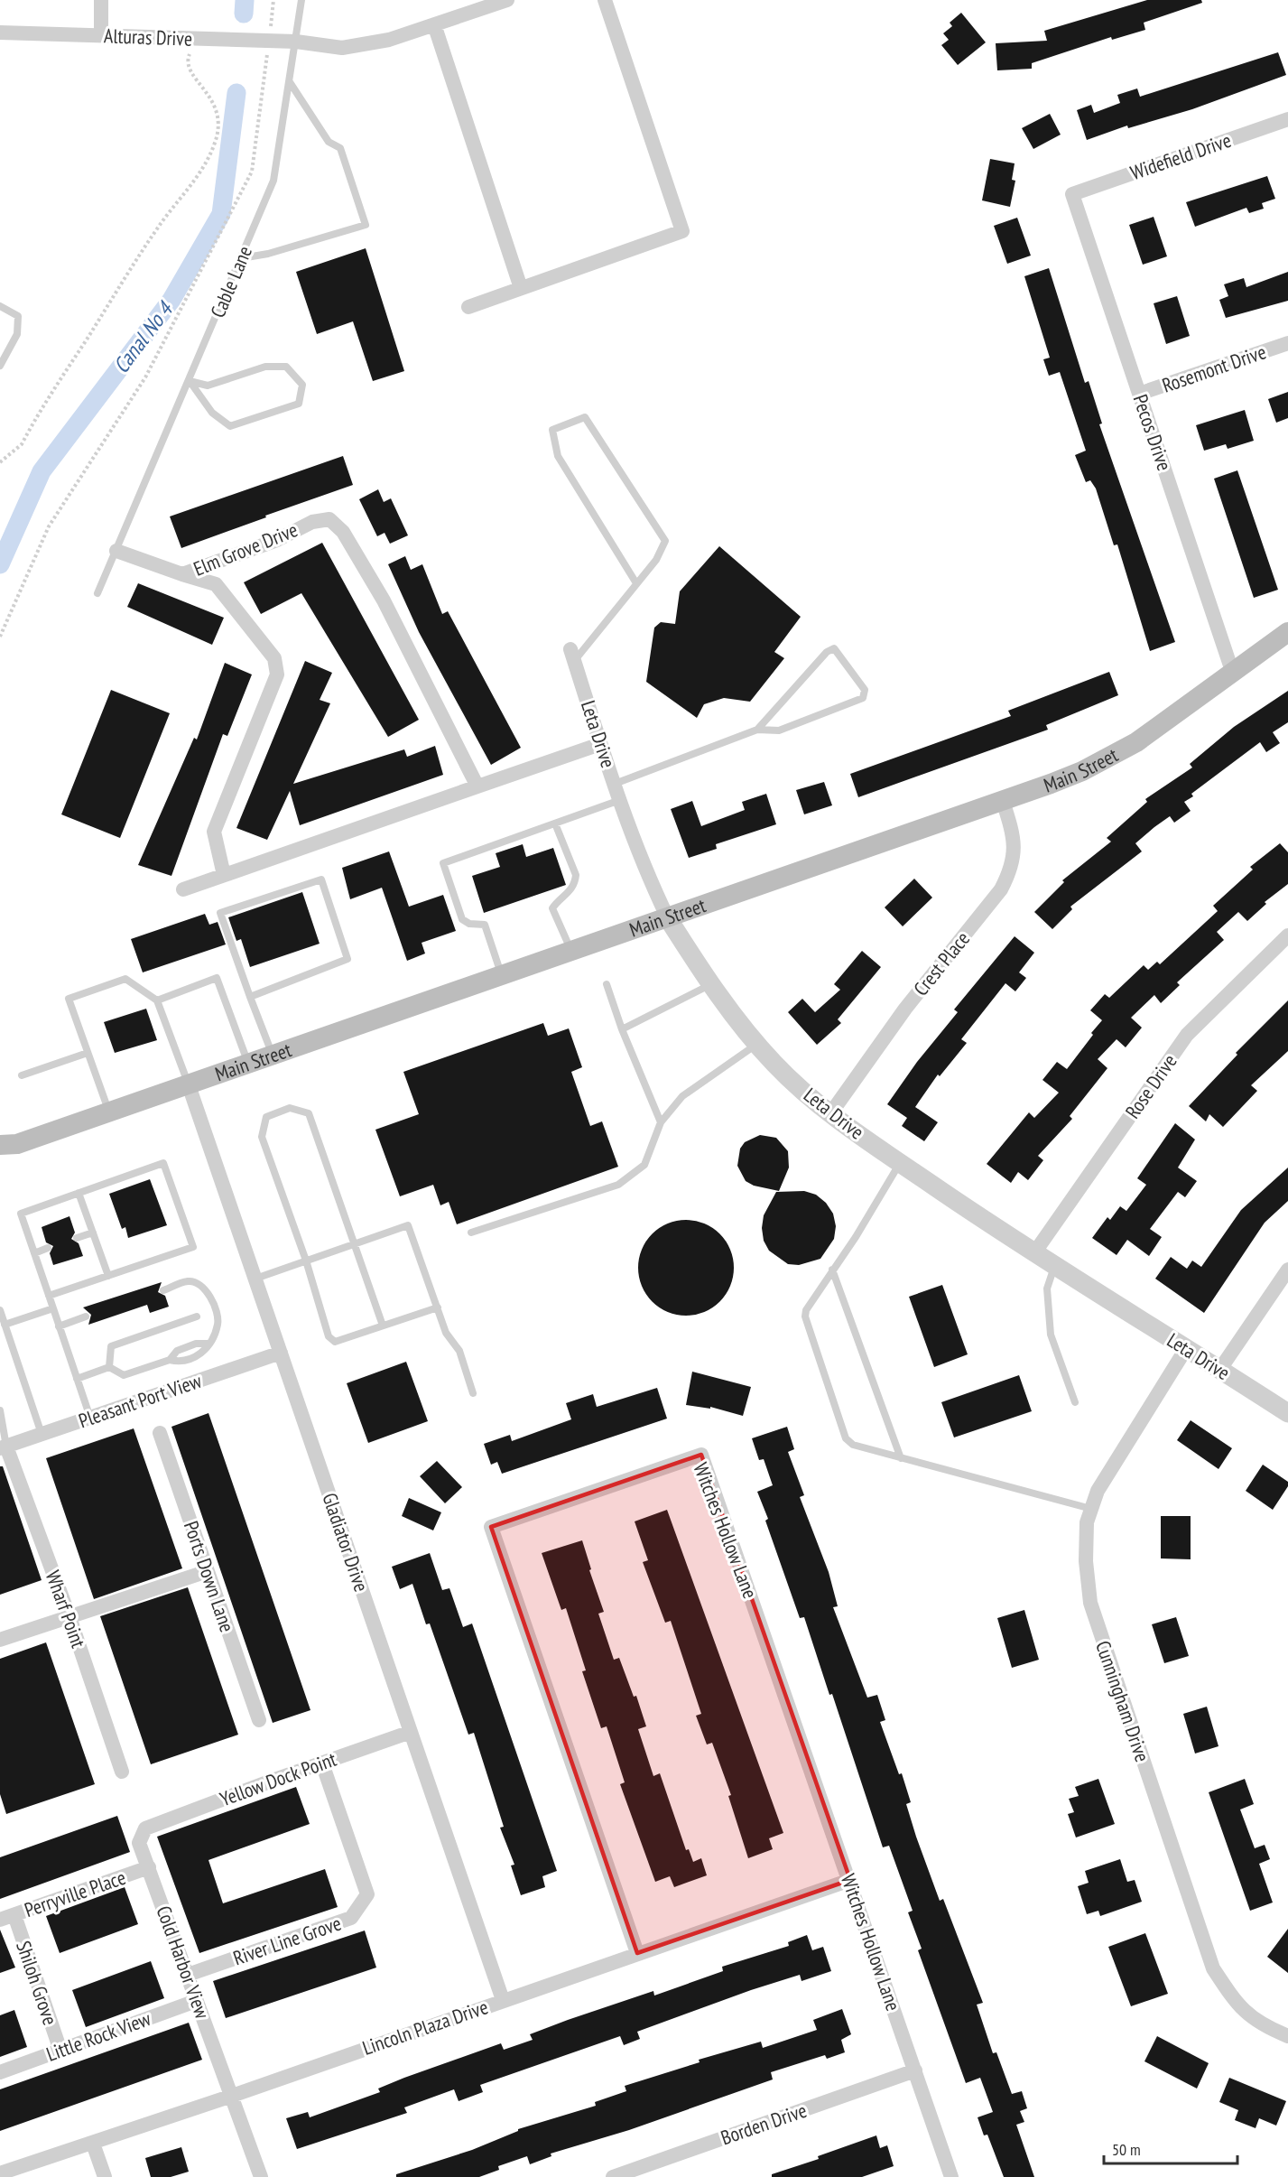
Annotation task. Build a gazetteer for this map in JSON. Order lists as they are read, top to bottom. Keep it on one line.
{"streets":{"main road":["Main Street"],"street":["Alturas Drive","Widefield Drive","Rosemont Drive","Pecos Drive","Elm Grove Drive","Leta Drive","Crest Place","Rose Drive","Pleasant Port View","Witches Hollow Lane","Gladiator Drive","Ports Down Lane","Wharf Point","Cunningham Drive","Yellow Dock Point","Perryville Place","River Line Grove","Cold Harbor View","Shiloh Grove","Lincoln Plaza Drive","Little Rock View","Borden Drive"],"lane":["Cable Lane"]},"crossings":[["Alturas Drive","Cable Lane"],["Widefield Drive","Pecos Drive"],["Rosemont Drive","Pecos Drive"],["Pecos Drive","Main Street"],["Leta Drive","Main Street"],["Leta Drive","Crest Place"],["Leta Drive","Rose Drive"],["Leta Drive","Cunningham Drive"],["Main Street","Crest Place"],["Main Street","Gladiator Drive"],["Pleasant Port View","Gladiator Drive"],["Pleasant Port View","Wharf Point"],["Witches Hollow Lane","Lincoln Plaza Drive"],["Witches Hollow Lane","Borden Drive"],["Gladiator Drive","Yellow Dock Point"],["Gladiator Drive","Lincoln Plaza Drive"],["Yellow Dock Point","River Line Grove"],["Yellow Dock Point","Cold Harbor View"],["Perryville Place","Cold Harbor View"],["Perryville Place","Shiloh Grove"],["River Line Grove","Cold Harbor View"],["Cold Harbor View","Lincoln Plaza Drive"],["Cold Harbor View","Little Rock View"],["Shiloh Grove","Little Rock View"]],"water":["Canal No 4"],"scale_bar":"50 m"}
